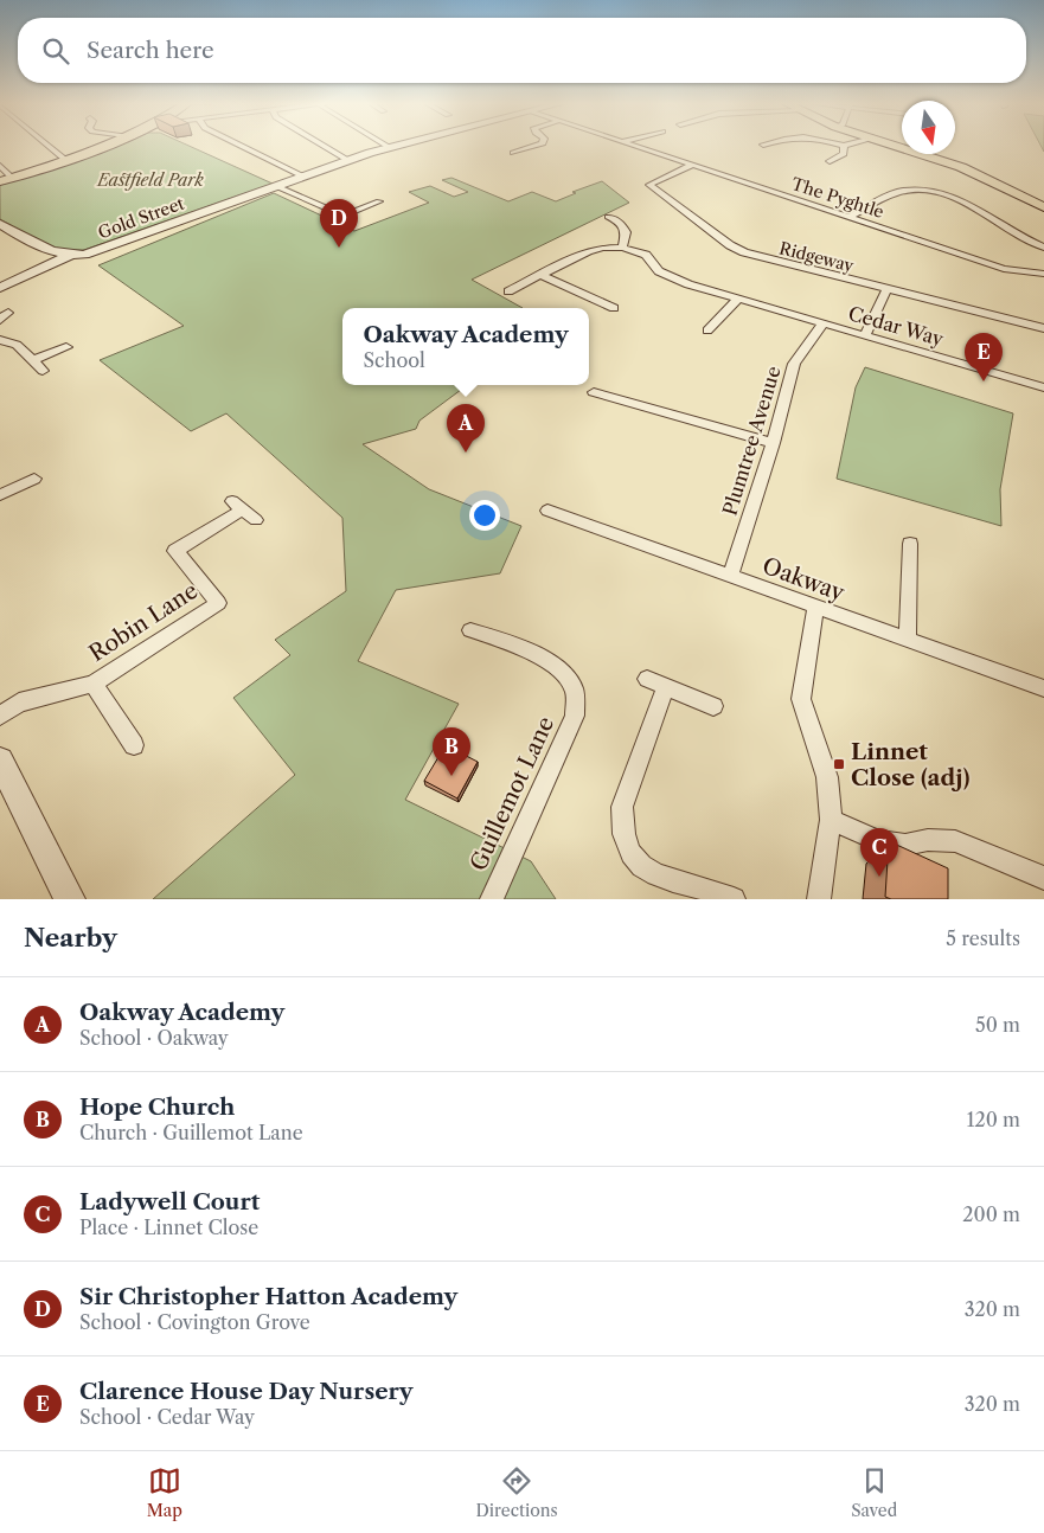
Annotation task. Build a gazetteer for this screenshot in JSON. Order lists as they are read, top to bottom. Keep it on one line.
{"streets":{"street":["The Pyghtle","Gold Street","Ridgeway","Cedar Way","Plumtree Avenue","Oakway","Robin Lane","Guillemot Lane"]},"crossings":[["The Pyghtle","Ridgeway"],["Cedar Way","Plumtree Avenue"],["Plumtree Avenue","Oakway"]],"parks":["Eastfield Park"],"places":{"transit":["Linnet Close (adj)"]},"north":"bottom","page":{"search":"Search here","pins":["D","E","A","B","C"],"popup":["Oakway Academy","School"],"heading":["Nearby","5 results"],"list":[{"mark":"A","name":"Oakway Academy","note":"School · Oakway","value":"50 m"},{"mark":"B","name":"Hope Church","note":"Church · Guillemot Lane","value":"120 m"},{"mark":"C","name":"Ladywell Court","note":"Place · Linnet Close","value":"200 m"},{"mark":"D","name":"Sir Christopher Hatton Academy","note":"School · Covington Grove","value":"320 m"},{"mark":"E","name":"Clarence House Day Nursery","note":"School · Cedar Way","value":"320 m"}],"nav":["Map","Directions","Saved"]}}
